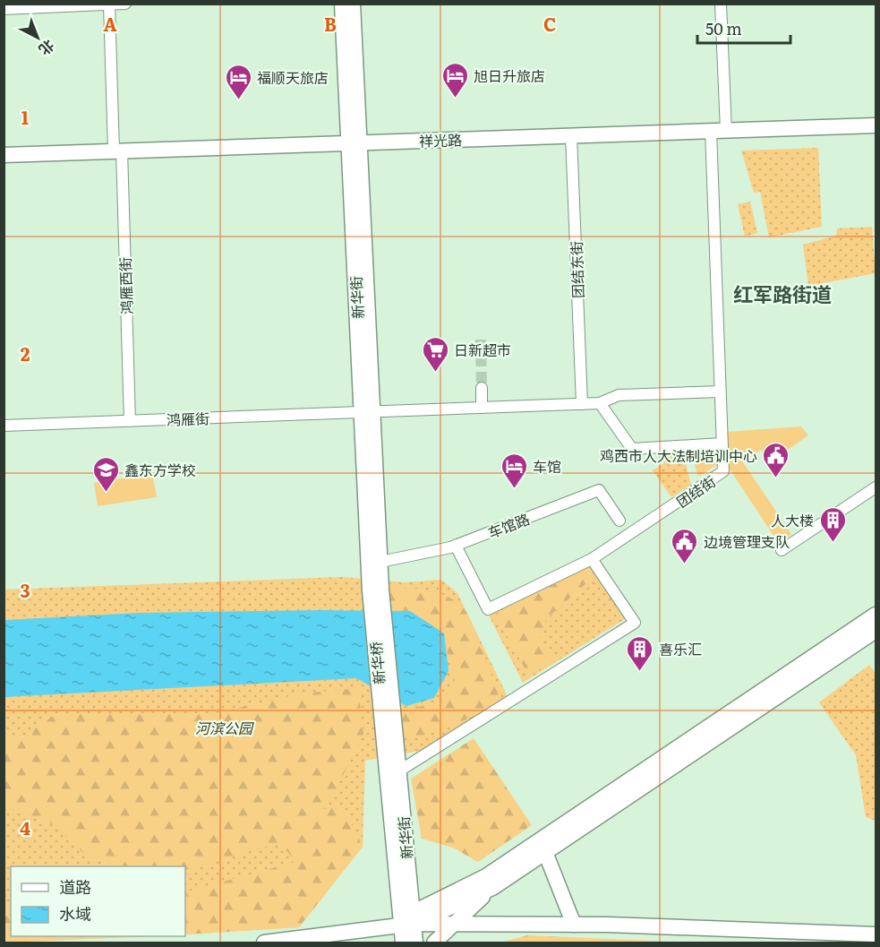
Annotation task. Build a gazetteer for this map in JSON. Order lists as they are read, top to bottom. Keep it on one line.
{"streets":{"street":["祥光路","团结东街","鸿雁西街","新华街","鸿雁街","团结街","车馆路","新华桥"]},"crossings":[["祥光路","团结东街"],["祥光路","鸿雁西街"],["祥光路","新华街"],["祥光路","团结街"],["团结东街","鸿雁街"],["鸿雁西街","鸿雁街"],["新华街","鸿雁街"],["新华街","车馆路"],["新华街","新华桥"],["鸿雁街","团结街"],["团结街","车馆路"]],"districts":["红军路街道"],"parks":["河滨公园"],"places":{"hotel":["旭日升旅店","福顺天旅店","车馆"],"supermarket":["日新超市"],"public building":["鸡西市人大法制培训中心","边境管理支队"],"school or university":["鑫东方学校"],"building":["人大楼","喜乐汇"]},"legend":["道路","水域"],"scale_bar":"50 m","north":"bottom right","grid":{"columns":["A","B","C"],"rows":["1","2","3","4"]}}
